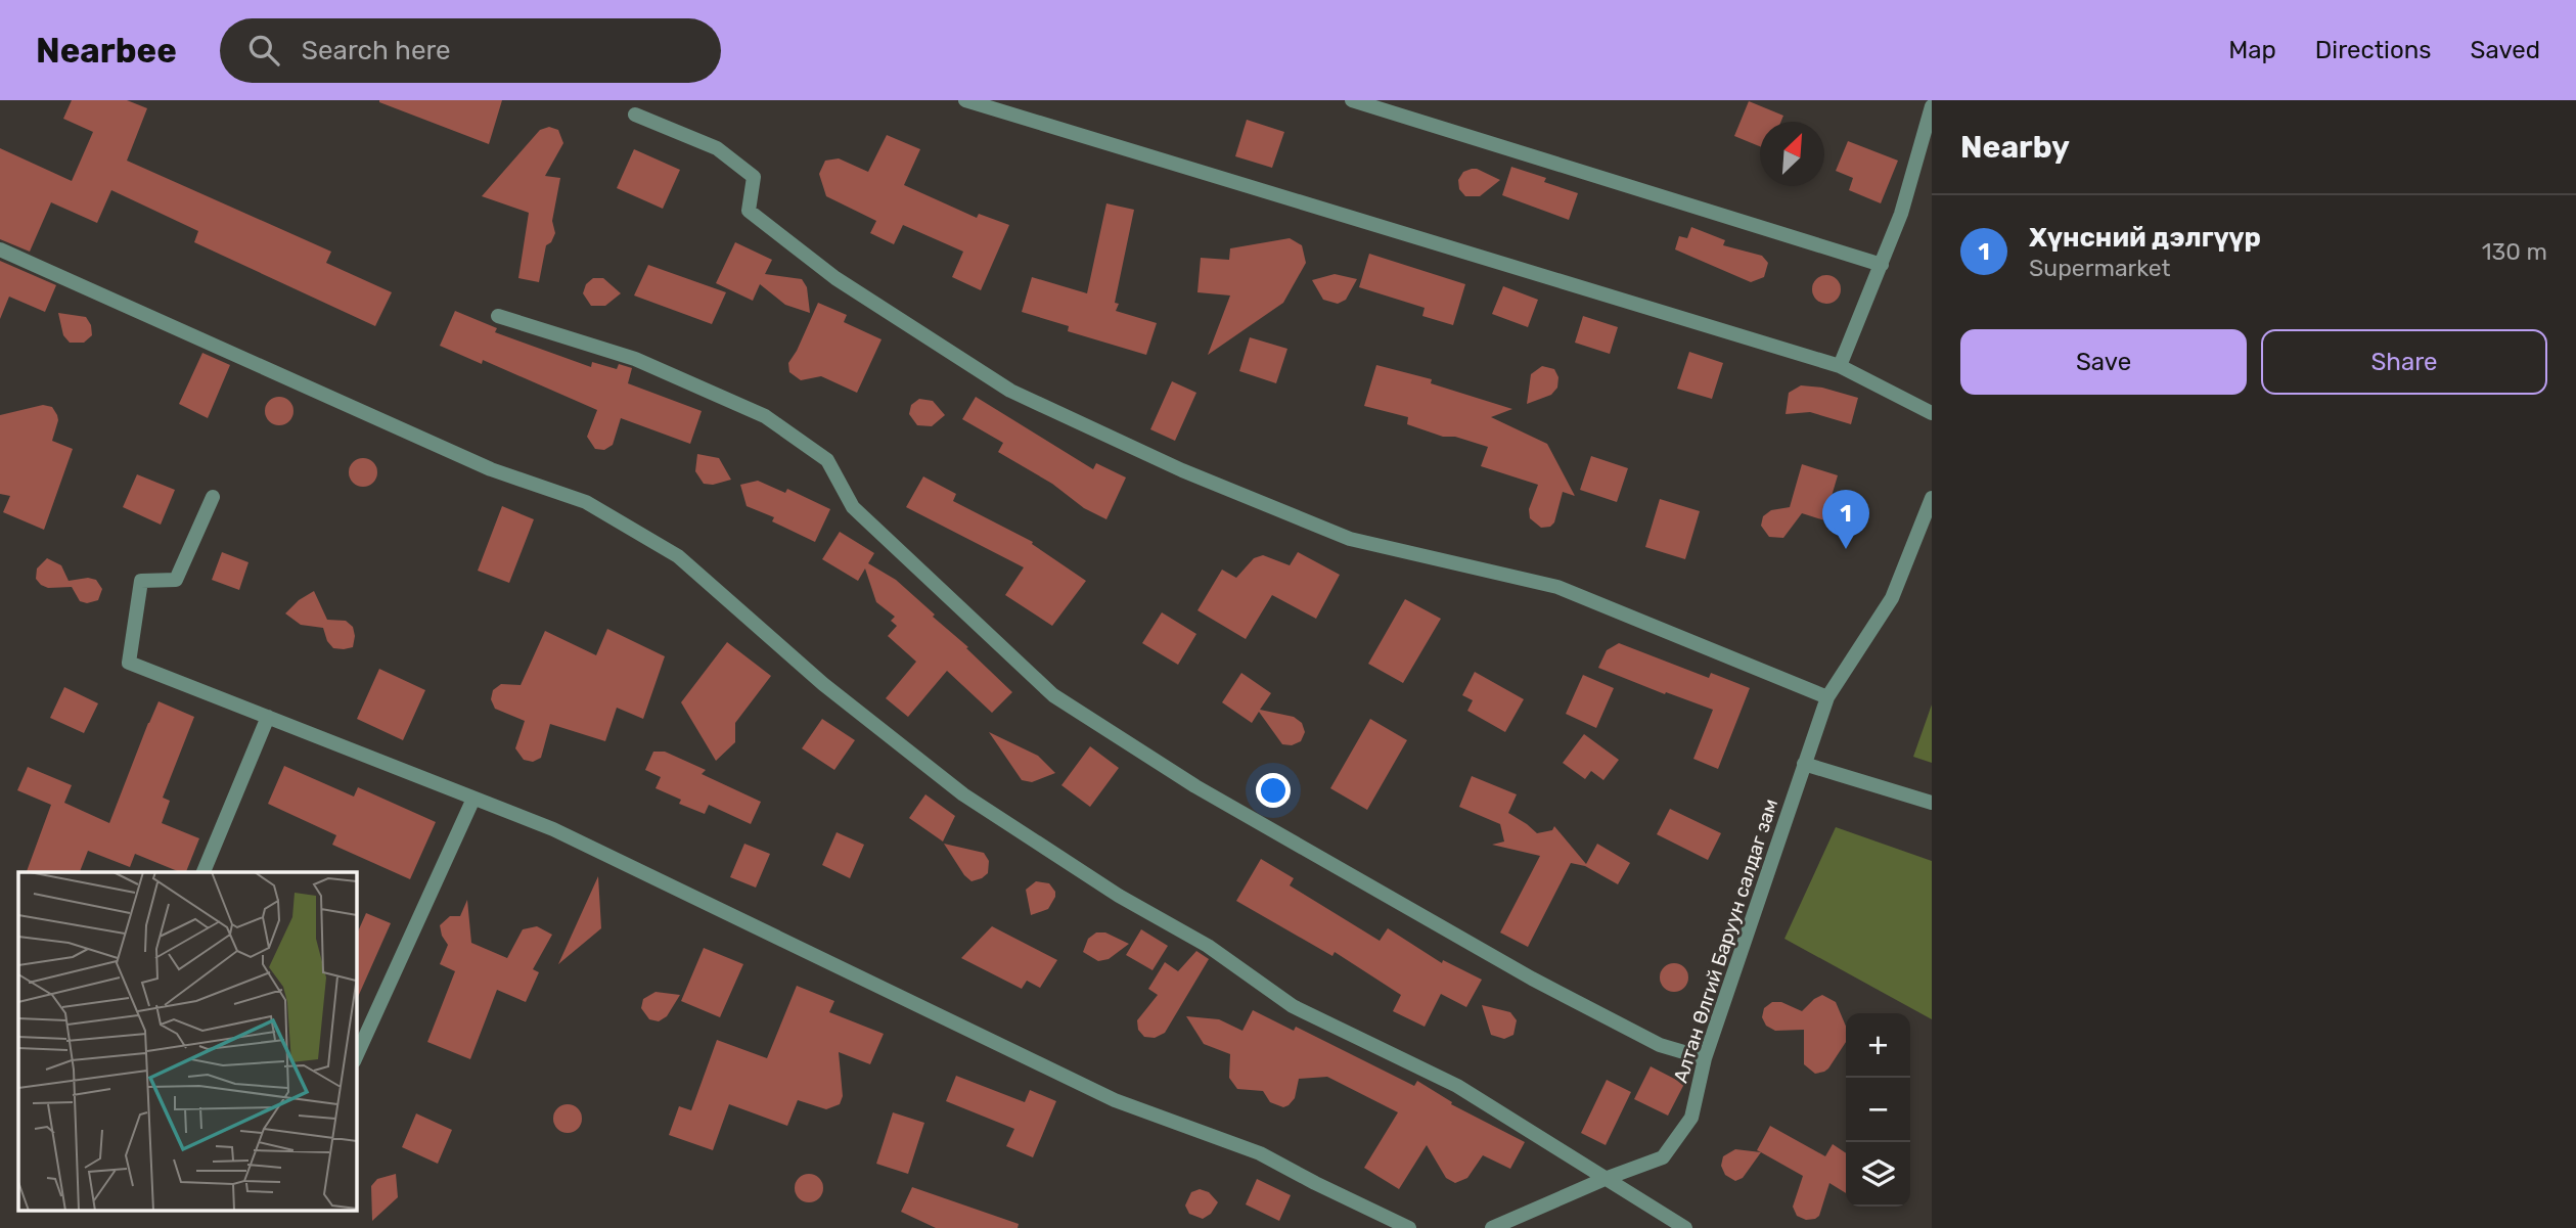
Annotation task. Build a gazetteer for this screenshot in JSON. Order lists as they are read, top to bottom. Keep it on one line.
{"streets":{"street":["Алтан Өлгий Баруун салдаг зам"]},"north":"top right","page":{"header":"Nearbee","search":"Search here","nav":["Map","Directions","Saved"],"heading":"Nearby","list":[{"mark":"1","name":"Хүнсний дэлгүүр","note":"Supermarket","value":"130 m"}],"buttons":["Save","Share"],"pins":"1","map_buttons":["+","−"]}}
